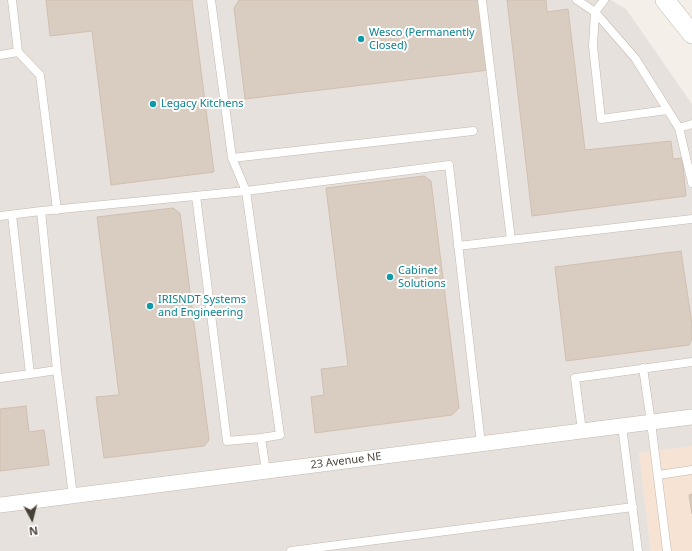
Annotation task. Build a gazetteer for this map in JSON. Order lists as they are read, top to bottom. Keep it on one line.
{"streets":{"street":["23 Avenue NE"]},"places":["Wesco (Permanently Closed)","Legacy Kitchens","Cabinet Solutions","IRISNDT Systems and Engineering"],"north":"bottom"}
